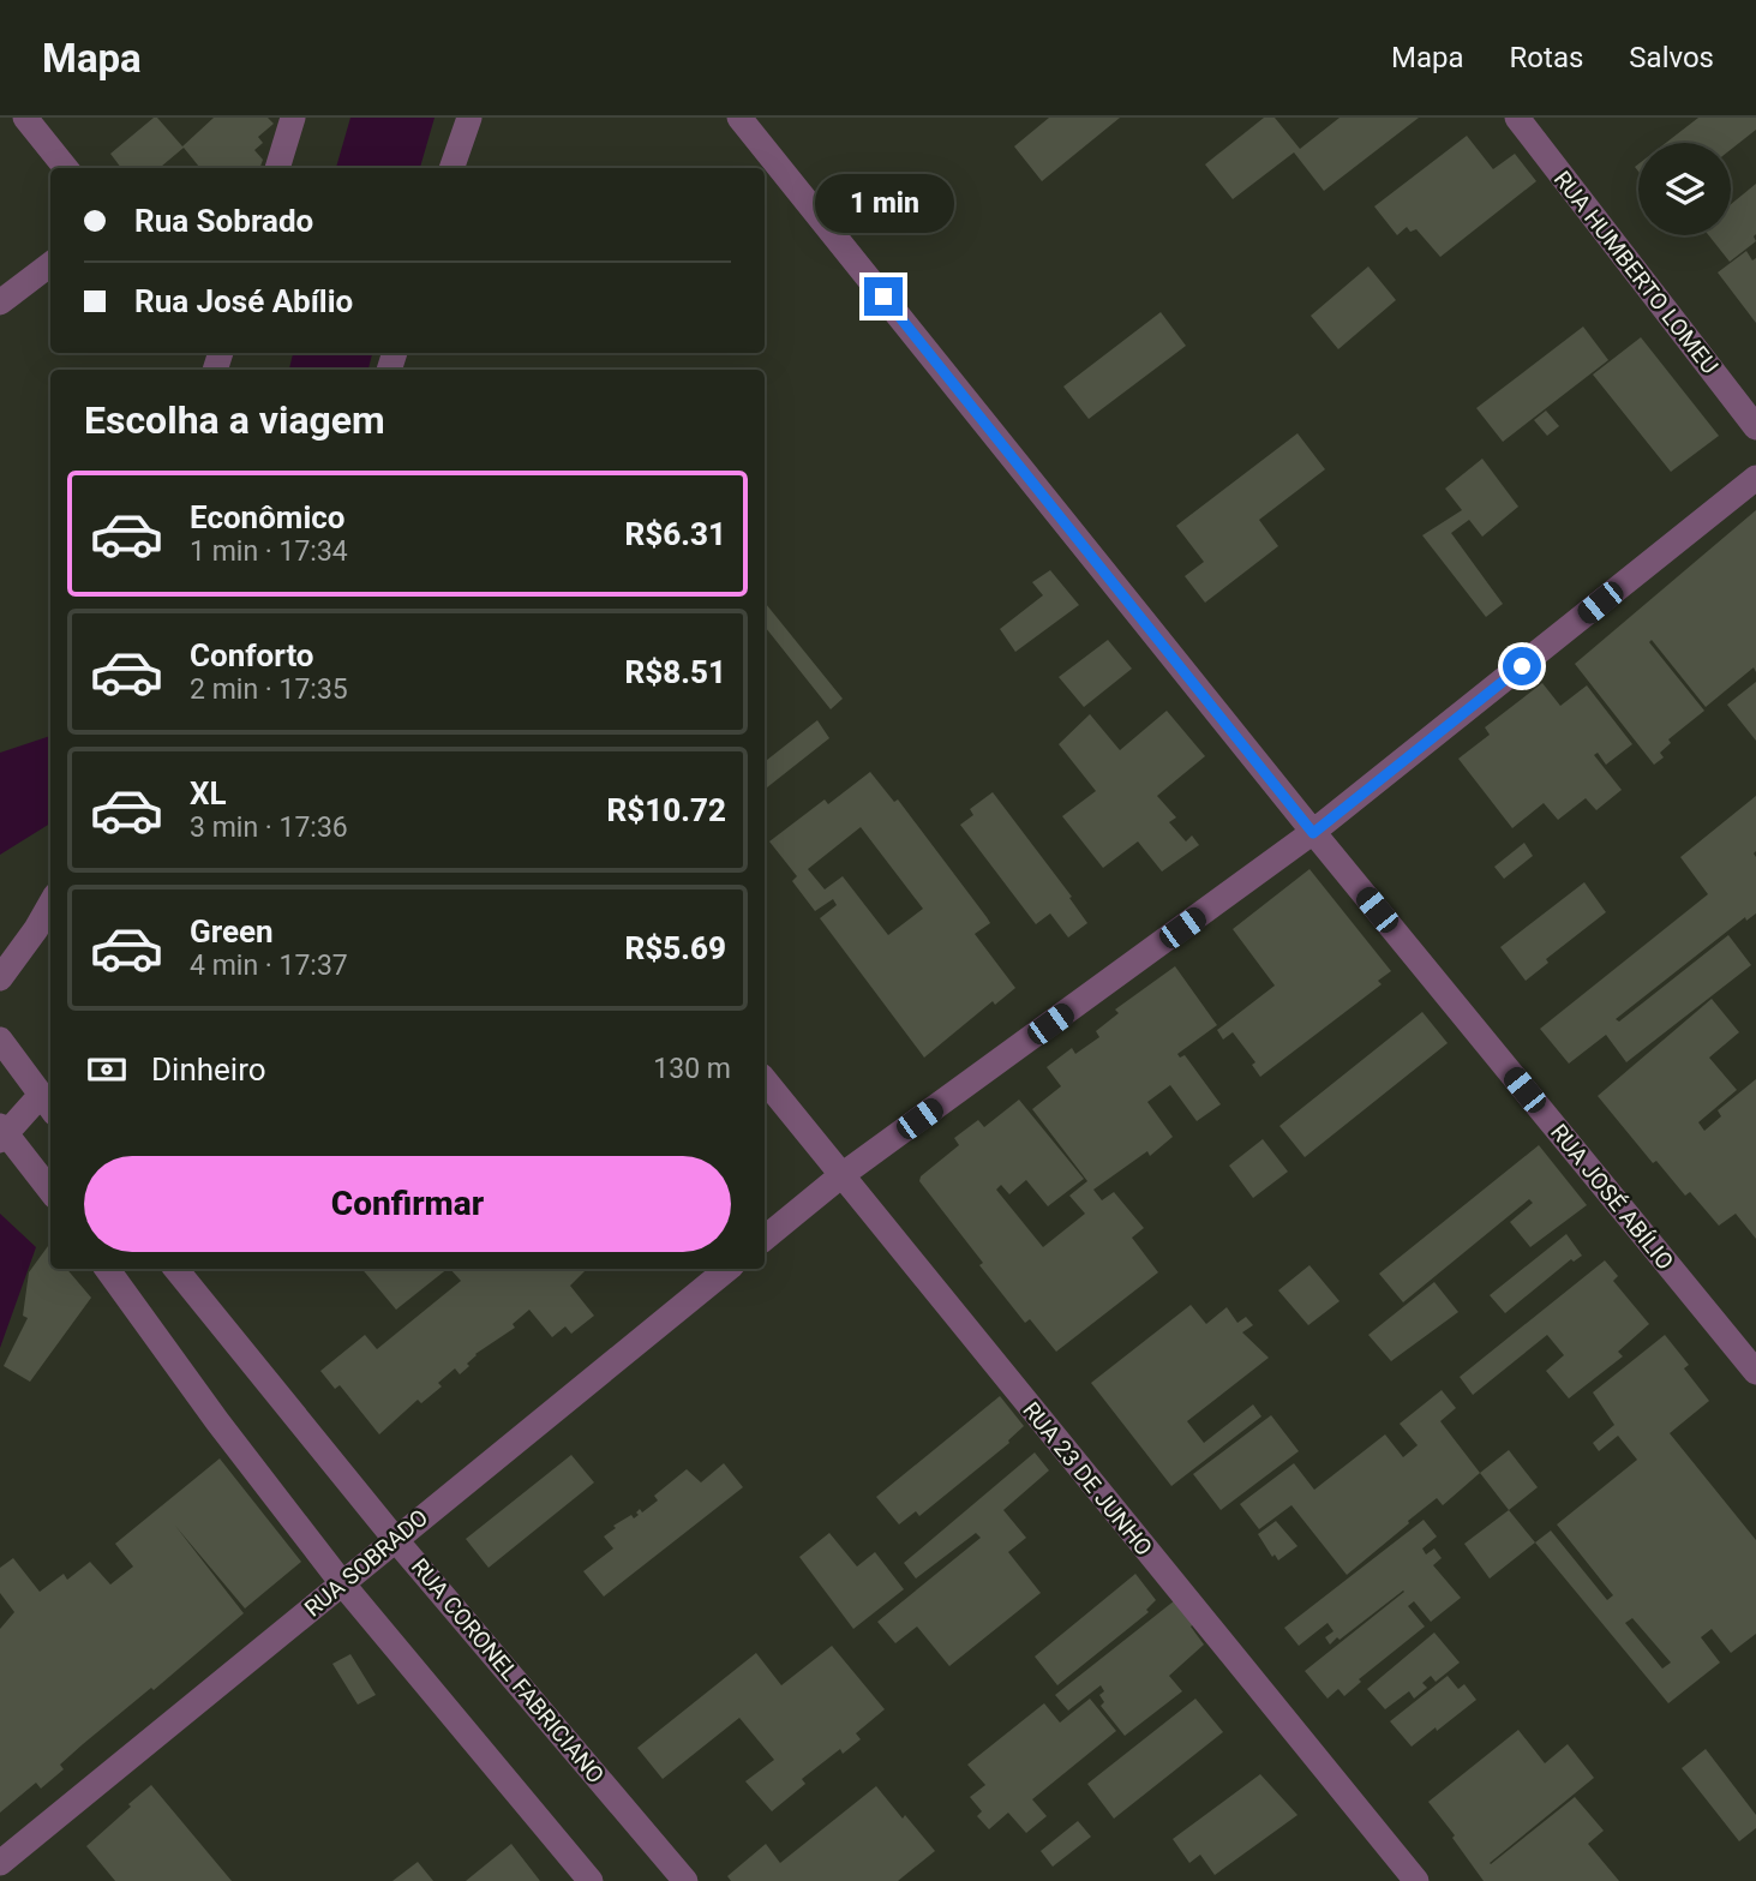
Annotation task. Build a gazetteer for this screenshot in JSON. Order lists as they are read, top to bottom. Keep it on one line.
{"streets":{"street":["RUA HUMBERTO LOMEU","RUA JOSÉ ABÍLIO","RUA 23 DE JUNHO","RUA SOBRADO","RUA CORONEL FABRICIANO"]},"crossings":[["RUA SOBRADO","RUA CORONEL FABRICIANO"]],"page":{"header":"Mapa","nav":["Mapa","Rotas","Salvos"],"banner":["Rua Sobrado","Rua José Abílio"],"bubble":"1 min","heading":"Escolha a viagem","list":[{"name":"Econômico","note":"1 min · 17:34","value":"R$6.31"},{"name":"Conforto","note":"2 min · 17:35","value":"R$8.51"},{"name":"XL","note":"3 min · 17:36","value":"R$10.72"},{"name":"Green","note":"4 min · 17:37","value":"R$5.69"}],"pay":["Dinheiro","130 m"],"buttons":"Confirmar"}}
